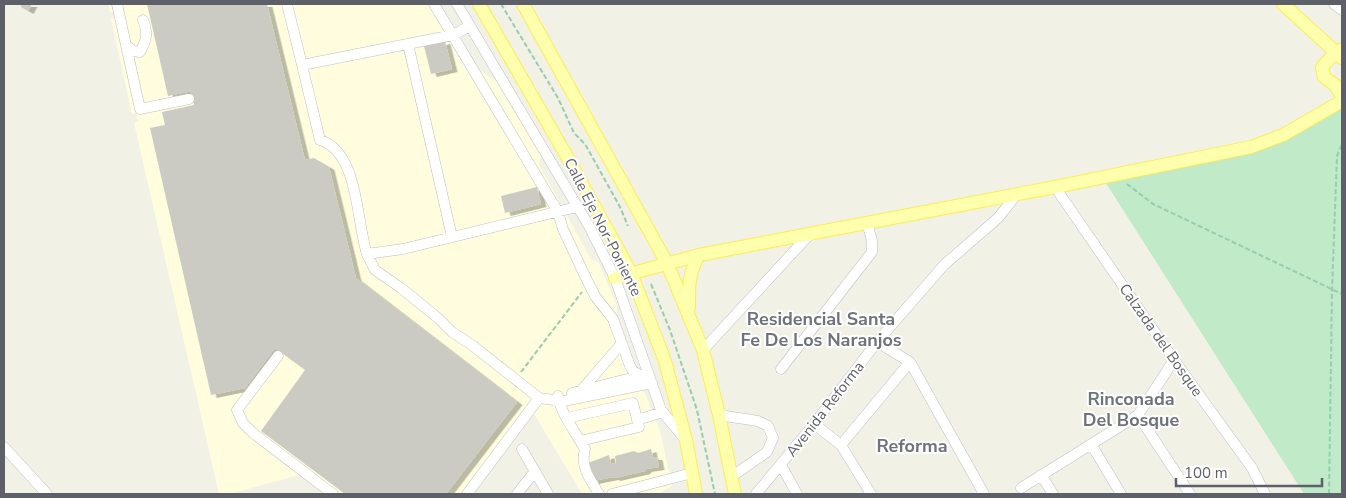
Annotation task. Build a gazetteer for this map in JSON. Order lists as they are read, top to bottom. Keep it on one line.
{"streets":{"main road":["Calle Eje Nor-Poniente"],"street":["Calzada del Bosque","Avenida Reforma"]},"districts":["Residencial Santa Fe De Los Naranjos","Rinconada Del Bosque","Reforma"],"scale_bar":"100 m"}
